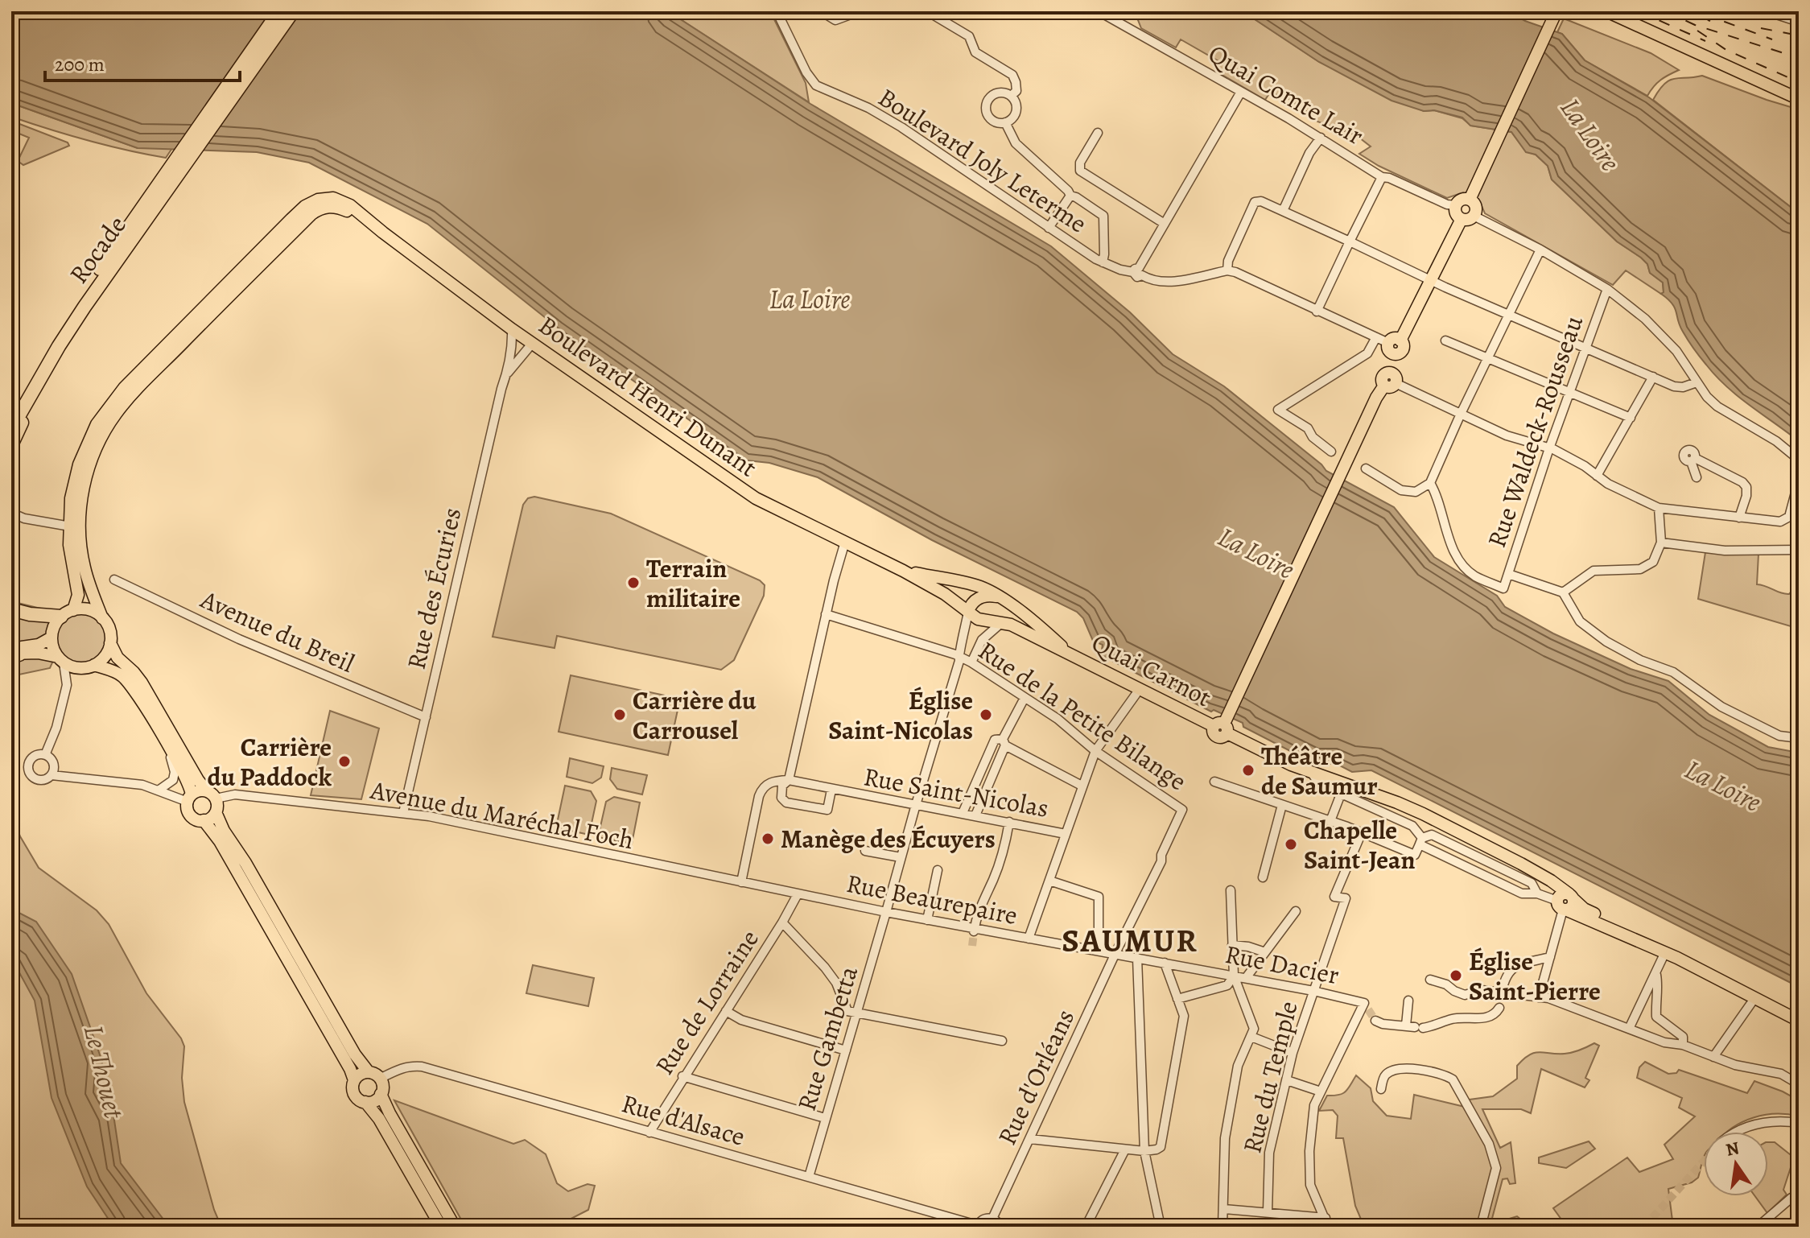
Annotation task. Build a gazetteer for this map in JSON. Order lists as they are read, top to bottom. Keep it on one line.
{"streets":{"highway":["Rocade"],"main road":["Boulevard Henri Dunant","Quai Carnot"],"street":["Quai Comte Lair","Boulevard Joly Leterme","Rue Waldeck-Rousseau","Rue des Écuries","Avenue du Breil","Rue de la Petite Bilange","Rue Saint-Nicolas","Avenue du Maréchal Foch","Rue Beaurepaire","Rue Dacier","Rue de Lorraine","Rue Gambetta","Rue d'Orléans","Rue du Temple","Rue d'Alsace"]},"crossings":[["Boulevard Henri Dunant","Rue des Écuries"],["Boulevard Henri Dunant","Quai Carnot"],["Rue des Écuries","Avenue du Breil"],["Rue des Écuries","Avenue du Maréchal Foch"],["Quai Carnot","Rue Gambetta"],["Rue de la Petite Bilange","Rue Gambetta"],["Rue de la Petite Bilange","Rue d'Orléans"],["Rue Saint-Nicolas","Rue Gambetta"],["Avenue du Maréchal Foch","Rue Beaurepaire"],["Rue Beaurepaire","Rue Dacier"],["Rue Beaurepaire","Rue de Lorraine"],["Rue Beaurepaire","Rue Gambetta"],["Rue Beaurepaire","Rue d'Orléans"],["Rue Dacier","Rue d'Orléans"],["Rue Dacier","Rue du Temple"],["Rue de Lorraine","Rue d'Alsace"],["Rue Gambetta","Rue d'Alsace"]],"districts":["SAUMUR"],"water":["La Loire","Le Thouet"],"places":["Terrain militaire","Carrière du Carrousel","Église Saint-Nicolas","Carrière du Paddock","Théâtre de Saumur","Manège des Écuyers","Chapelle Saint-Jean","Église Saint-Pierre"],"scale_bar":"200 m","north":"top"}
